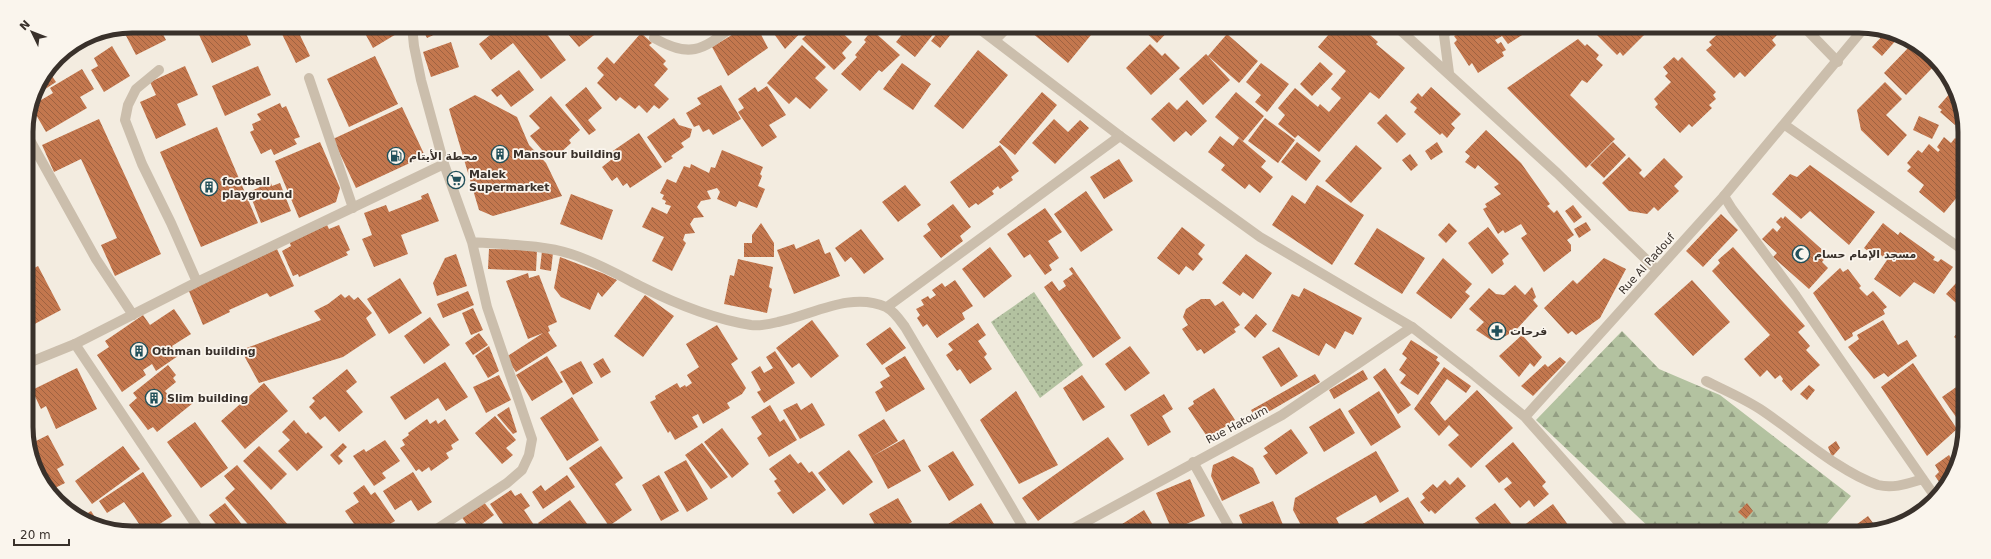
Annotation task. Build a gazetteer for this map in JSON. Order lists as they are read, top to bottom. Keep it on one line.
{"streets":{"street":["Rue Al Radouf","Rue Hatoum"]},"places":{"building":["Mansour building","football playground","Othman building","Slim building"],"fuel station":["محطة الأيتام"],"supermarket":["Malek Supermarket"],"mosque":["مسجد الإمام حسام"],"pharmacy":["فرحات"]},"scale_bar":"20 m","north":"top left"}
